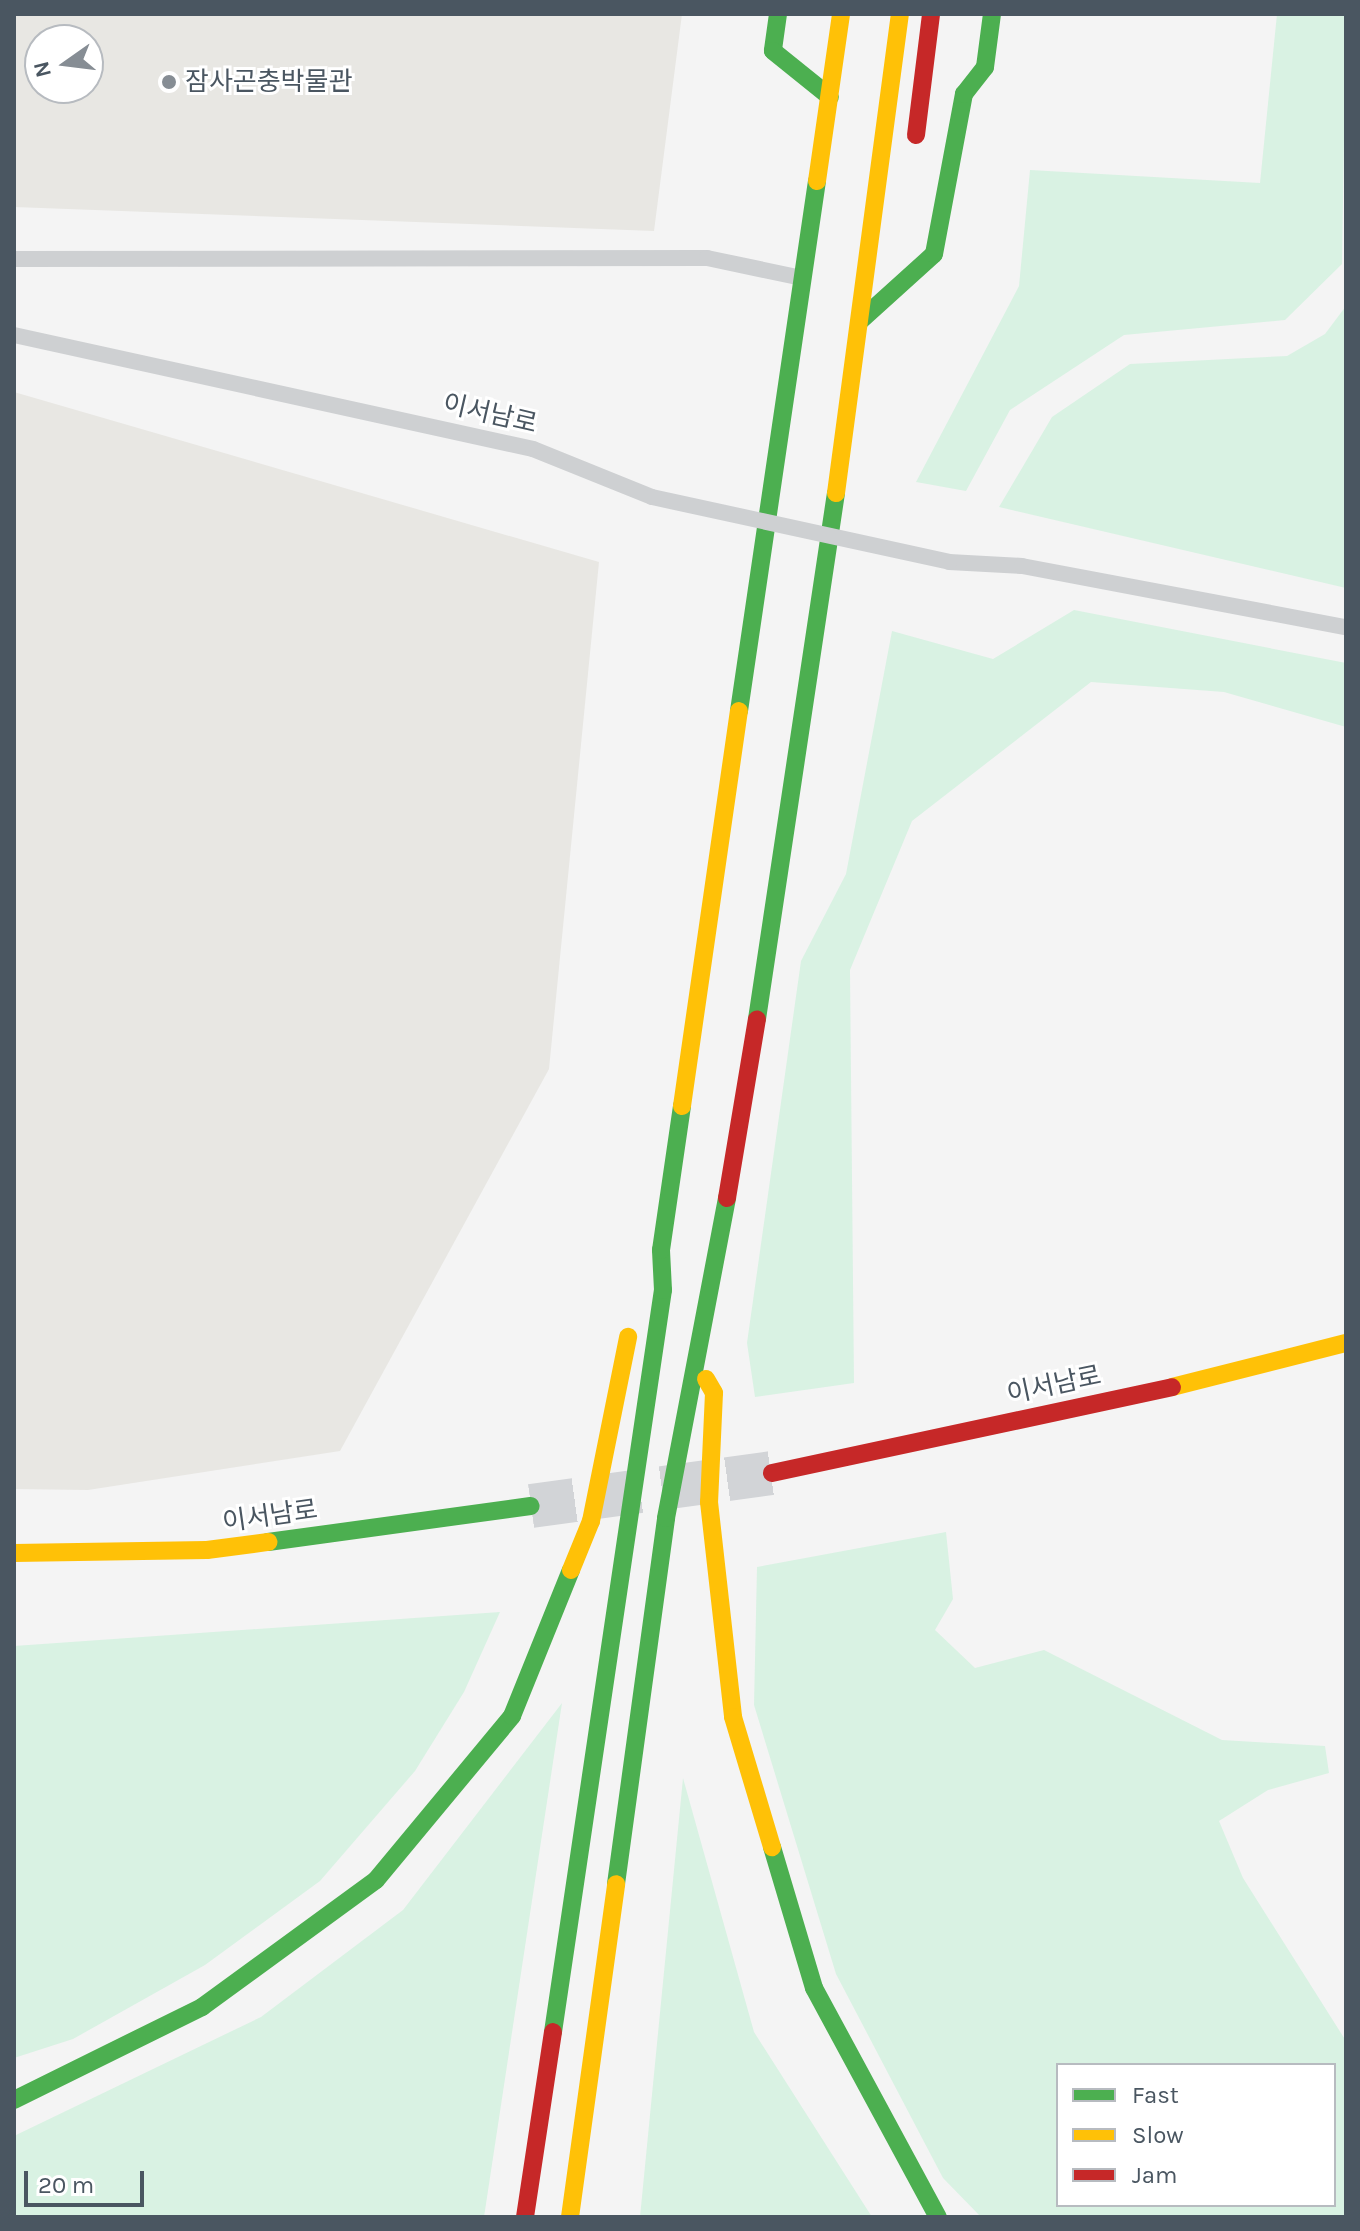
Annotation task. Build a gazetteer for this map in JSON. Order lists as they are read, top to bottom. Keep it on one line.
{"streets":{"main road":["이서남로"]},"places":["잠사곤충박물관"],"legend":["Fast","Slow","Jam"],"scale_bar":"20 m","north":"left"}
